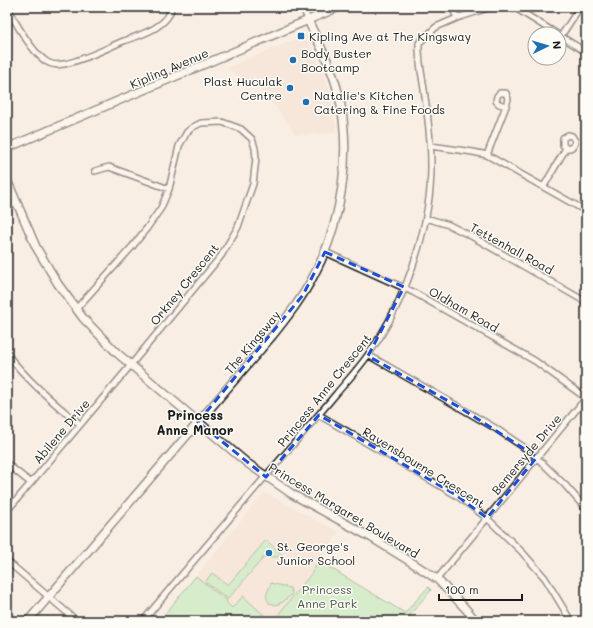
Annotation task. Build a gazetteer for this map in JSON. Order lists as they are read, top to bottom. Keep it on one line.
{"streets":{"street":["Kipling Avenue","Tettenhall Road","Orkney Crescent","Oldham Road","The Kingsway","Princess Anne Crescent","Abilene Drive","Bemersyde Drive","Ravensbourne Crescent","Princess Margaret Boulevard"]},"crossings":[["Kipling Avenue","The Kingsway"],["Tettenhall Road","Princess Anne Crescent"],["Orkney Crescent","Abilene Drive"],["Orkney Crescent","Princess Margaret Boulevard"],["Oldham Road","The Kingsway"],["Oldham Road","Princess Anne Crescent"],["Oldham Road","Bemersyde Drive"],["The Kingsway","Princess Margaret Boulevard"],["Princess Anne Crescent","Ravensbourne Crescent"],["Princess Anne Crescent","Princess Margaret Boulevard"],["Abilene Drive","Princess Margaret Boulevard"],["Bemersyde Drive","Ravensbourne Crescent"],["Bemersyde Drive","Princess Margaret Boulevard"]],"districts":["Princess Anne Manor"],"parks":["Princess Anne Park"],"places":{"transit":["Kipling Ave at The Kingsway"],"other":["Body Buster Bootcamp","Plast Huculak Centre","Natalie's Kitchen Catering & Fine Foods","St. George's Junior School"]},"scale_bar":"100 m","north":"right"}
